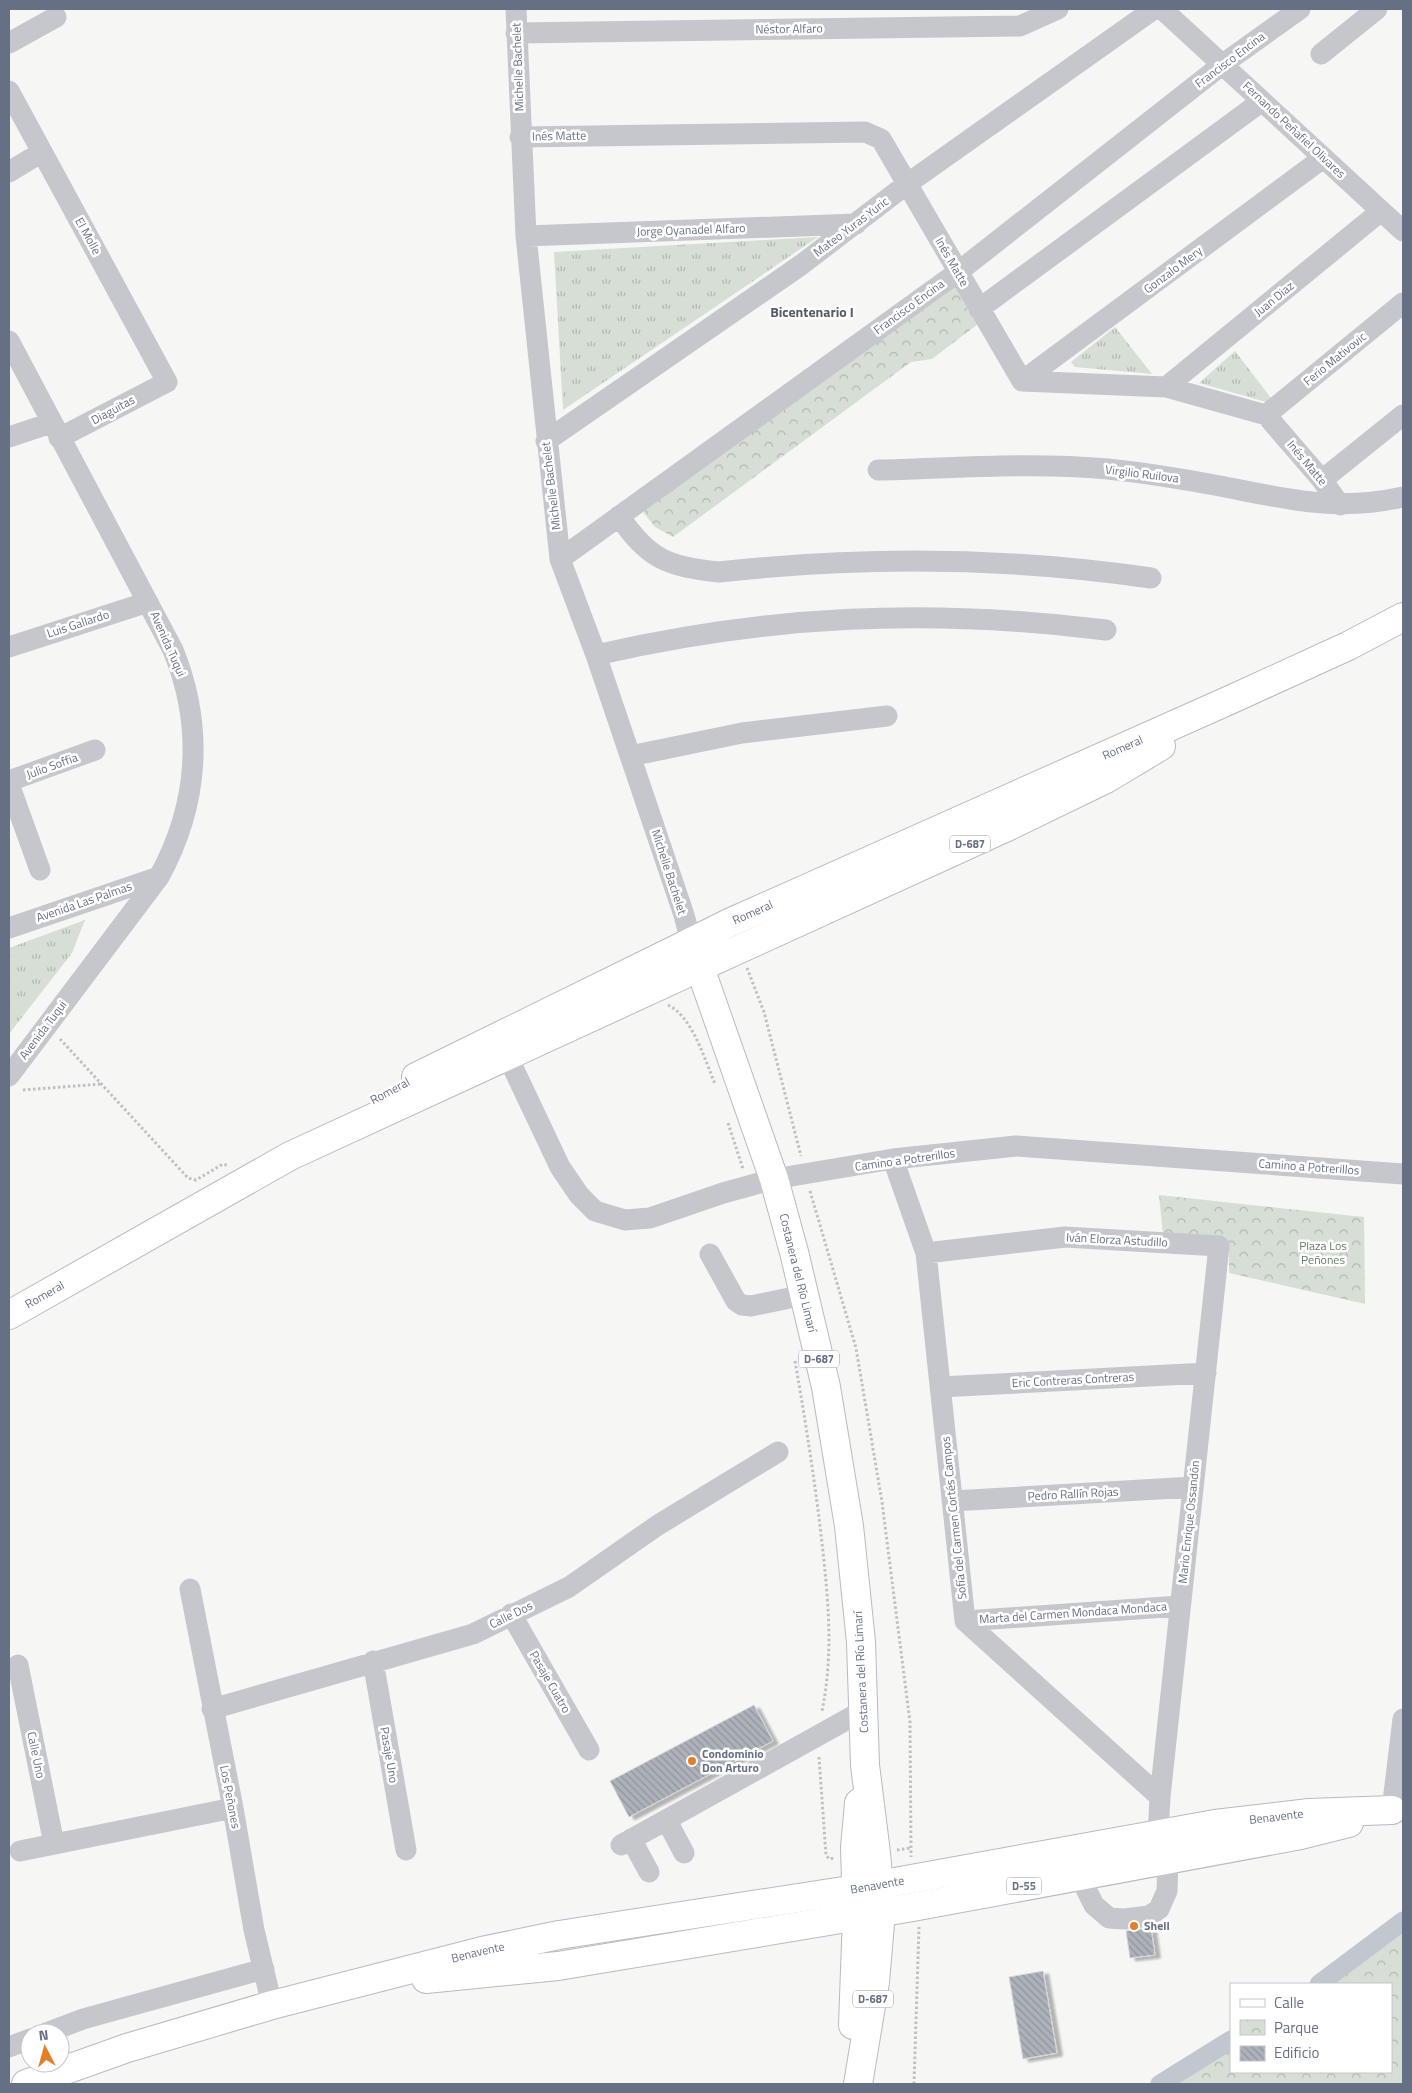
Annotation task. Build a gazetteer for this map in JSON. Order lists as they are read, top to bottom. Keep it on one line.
{"streets":{"main road":["Romeral","D-687","Costanera del Río Limarí","Benavente","D-55"],"street":["Néstor Alfaro","Francisco Encina","Michelle Bachelet","Fernando Peñafiel Olivares","Inés Matte","Mateo Yuras Yuric","Jorge Oyanadel Alfaro","El Molle","Gonzalo Mery","Juan Diaz","Ferio Mativovic","Diaguitas","Virgilio Ruilova","Luis Gallardo","Avenida Tuqui","Julio Soffia","Avenida Las Palmas","Camino a Potrerillos","Iván Elorza Astudillo","Eric Contreras Contreras","Pedro Rallín Rojas","Sofía del Carmen Cortés Campos","Mario Enrique Ossandón","Marta del Carmen Mondaca Mondaca","Calle Dos","Pasaje Cuatro","Calle Uno","Pasaje Uno","Los Peñones"]},"crossings":[["Néstor Alfaro","Michelle Bachelet"],["Francisco Encina","Michelle Bachelet"],["Francisco Encina","Fernando Peñafiel Olivares"],["Francisco Encina","Inés Matte"],["Michelle Bachelet","Inés Matte"],["Michelle Bachelet","Mateo Yuras Yuric"],["Michelle Bachelet","Jorge Oyanadel Alfaro"],["Michelle Bachelet","Romeral"],["Michelle Bachelet","Costanera del Río Limarí"],["Fernando Peñafiel Olivares","Gonzalo Mery"],["Fernando Peñafiel Olivares","Juan Diaz"],["Inés Matte","Mateo Yuras Yuric"],["Inés Matte","Gonzalo Mery"],["Inés Matte","Ferio Mativovic"],["Inés Matte","Virgilio Ruilova"],["Mateo Yuras Yuric","Jorge Oyanadel Alfaro"],["El Molle","Diaguitas"],["Diaguitas","Avenida Tuqui"],["Luis Gallardo","Avenida Tuqui"],["Avenida Tuqui","Avenida Las Palmas"],["Romeral","Camino a Potrerillos"],["Romeral","Costanera del Río Limarí"],["Camino a Potrerillos","Costanera del Río Limarí"],["Camino a Potrerillos","Sofía del Carmen Cortés Campos"],["Iván Elorza Astudillo","Sofía del Carmen Cortés Campos"],["Iván Elorza Astudillo","Mario Enrique Ossandón"],["Costanera del Río Limarí","Benavente"],["Eric Contreras Contreras","Sofía del Carmen Cortés Campos"],["Eric Contreras Contreras","Mario Enrique Ossandón"],["Pedro Rallín Rojas","Sofía del Carmen Cortés Campos"],["Pedro Rallín Rojas","Mario Enrique Ossandón"],["Sofía del Carmen Cortés Campos","Marta del Carmen Mondaca Mondaca"],["Mario Enrique Ossandón","Marta del Carmen Mondaca Mondaca"],["Mario Enrique Ossandón","Benavente"],["Calle Dos","Pasaje Cuatro"],["Calle Dos","Pasaje Uno"],["Calle Dos","Los Peñones"],["Los Peñones","Benavente"]],"districts":["Bicentenario I"],"parks":["Plaza Los Peñones"],"places":["Condominio Don Arturo","Shell"],"legend":["Calle","Parque","Edificio"],"north":"top"}
